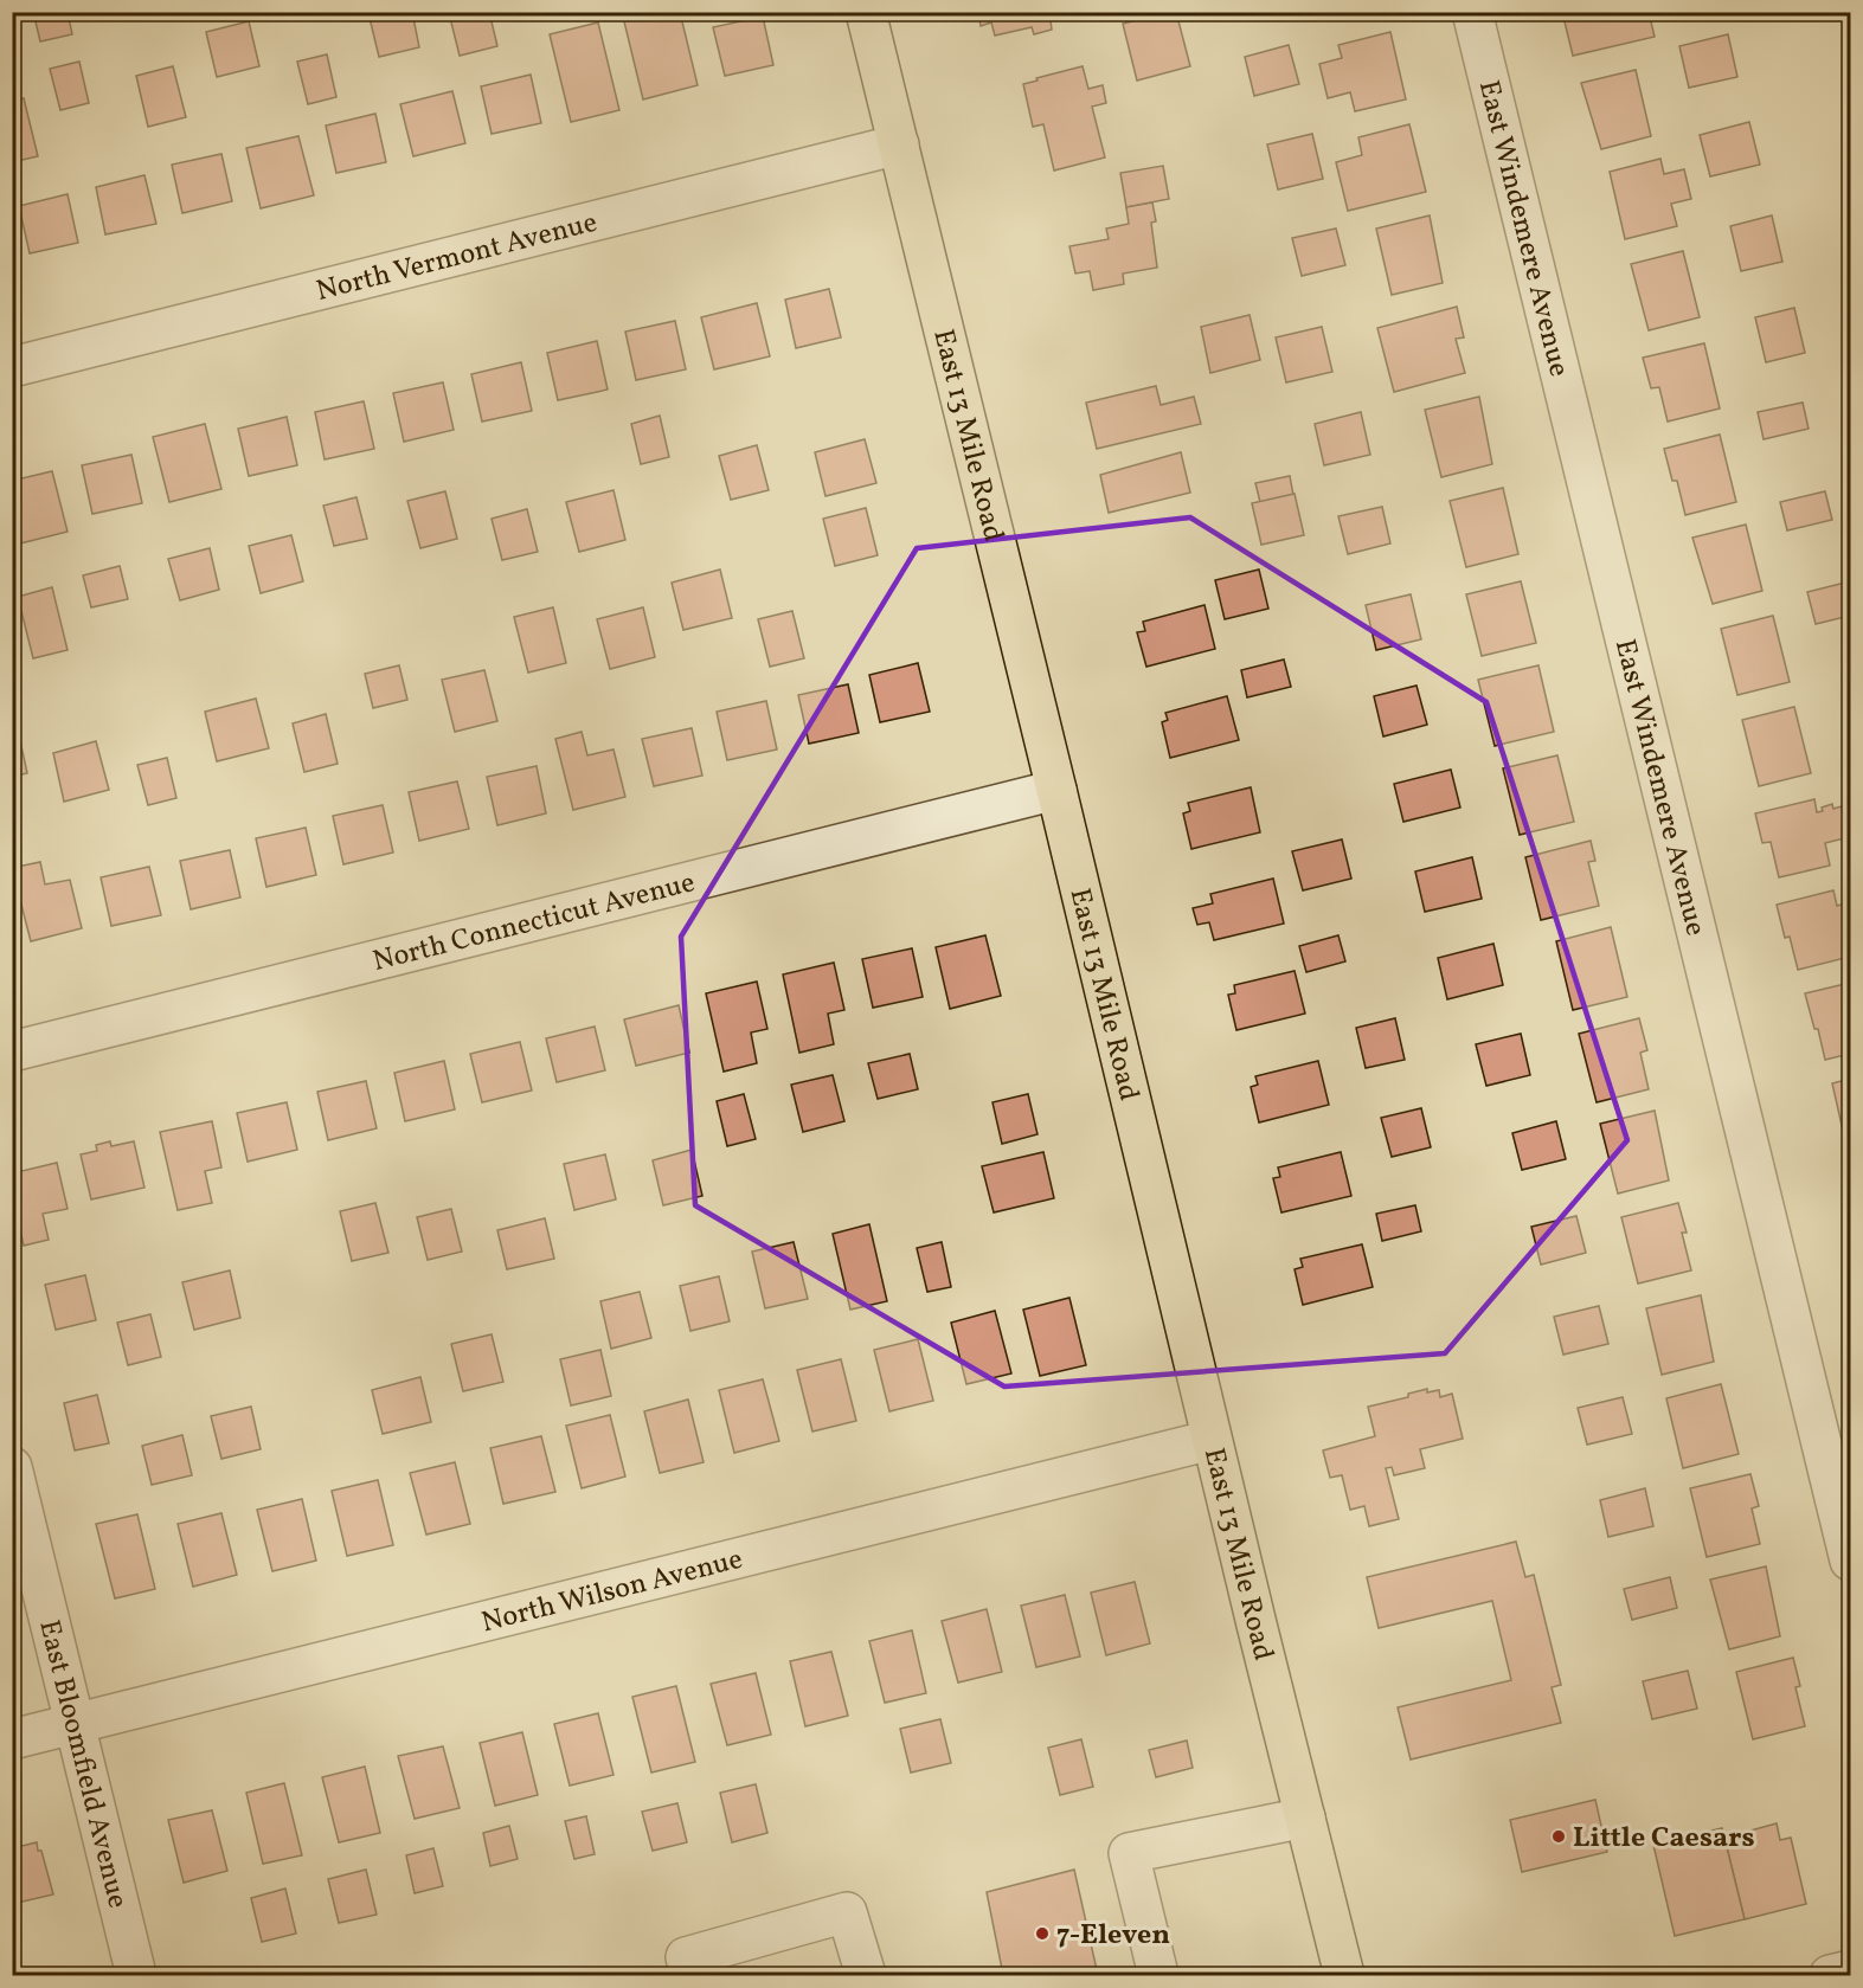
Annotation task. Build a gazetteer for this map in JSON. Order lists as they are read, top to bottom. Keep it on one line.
{"streets":{"main road":["East 13 Mile Road"],"street":["East Windemere Avenue","North Vermont Avenue","North Connecticut Avenue","North Wilson Avenue","East Bloomfield Avenue"]},"crossings":[["North Vermont Avenue","East 13 Mile Road"],["East 13 Mile Road","North Connecticut Avenue"],["East 13 Mile Road","North Wilson Avenue"],["North Wilson Avenue","East Bloomfield Avenue"]],"places":["Little Caesars","7-Eleven"]}
